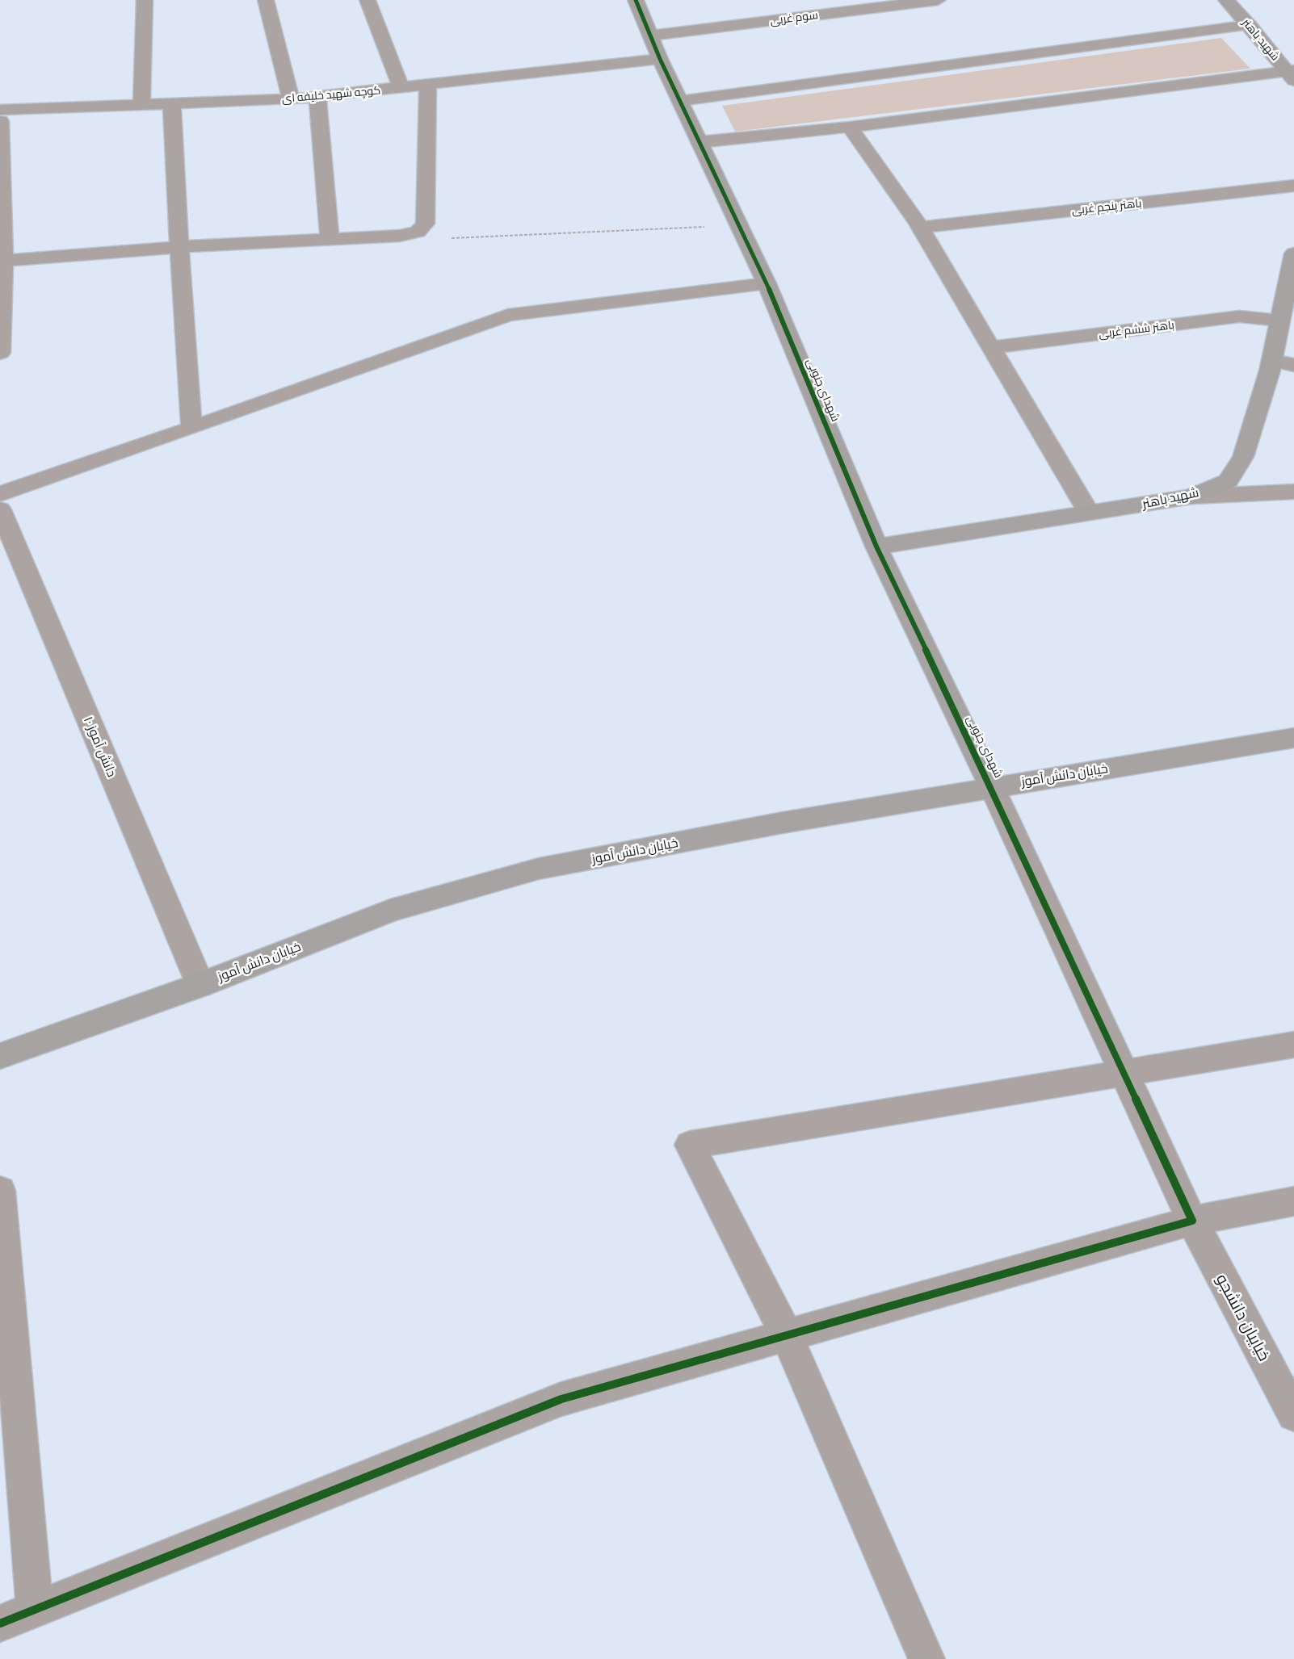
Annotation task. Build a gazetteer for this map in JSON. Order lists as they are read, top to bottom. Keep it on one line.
{"streets":{"street":["سوم غربی","شهید باهنر","کوچه شهید خلیفه ای","باهنر پنجم غربی","باهنر ششم غربی","شهدای جنوبی","دانش آموز ۱۰","خیابان دانش آموز","خیایبان دانشجو"]},"crossings":[["سوم غربی","شهدای جنوبی"],["شهید باهنر","باهنر ششم غربی"],["شهید باهنر","شهدای جنوبی"],["کوچه شهید خلیفه ای","شهدای جنوبی"],["شهدای جنوبی","خیابان دانش آموز"],["شهدای جنوبی","خیایبان دانشجو"],["دانش آموز ۱۰","خیابان دانش آموز"],["خیابان دانش آموز","خیایبان دانشجو"]]}
